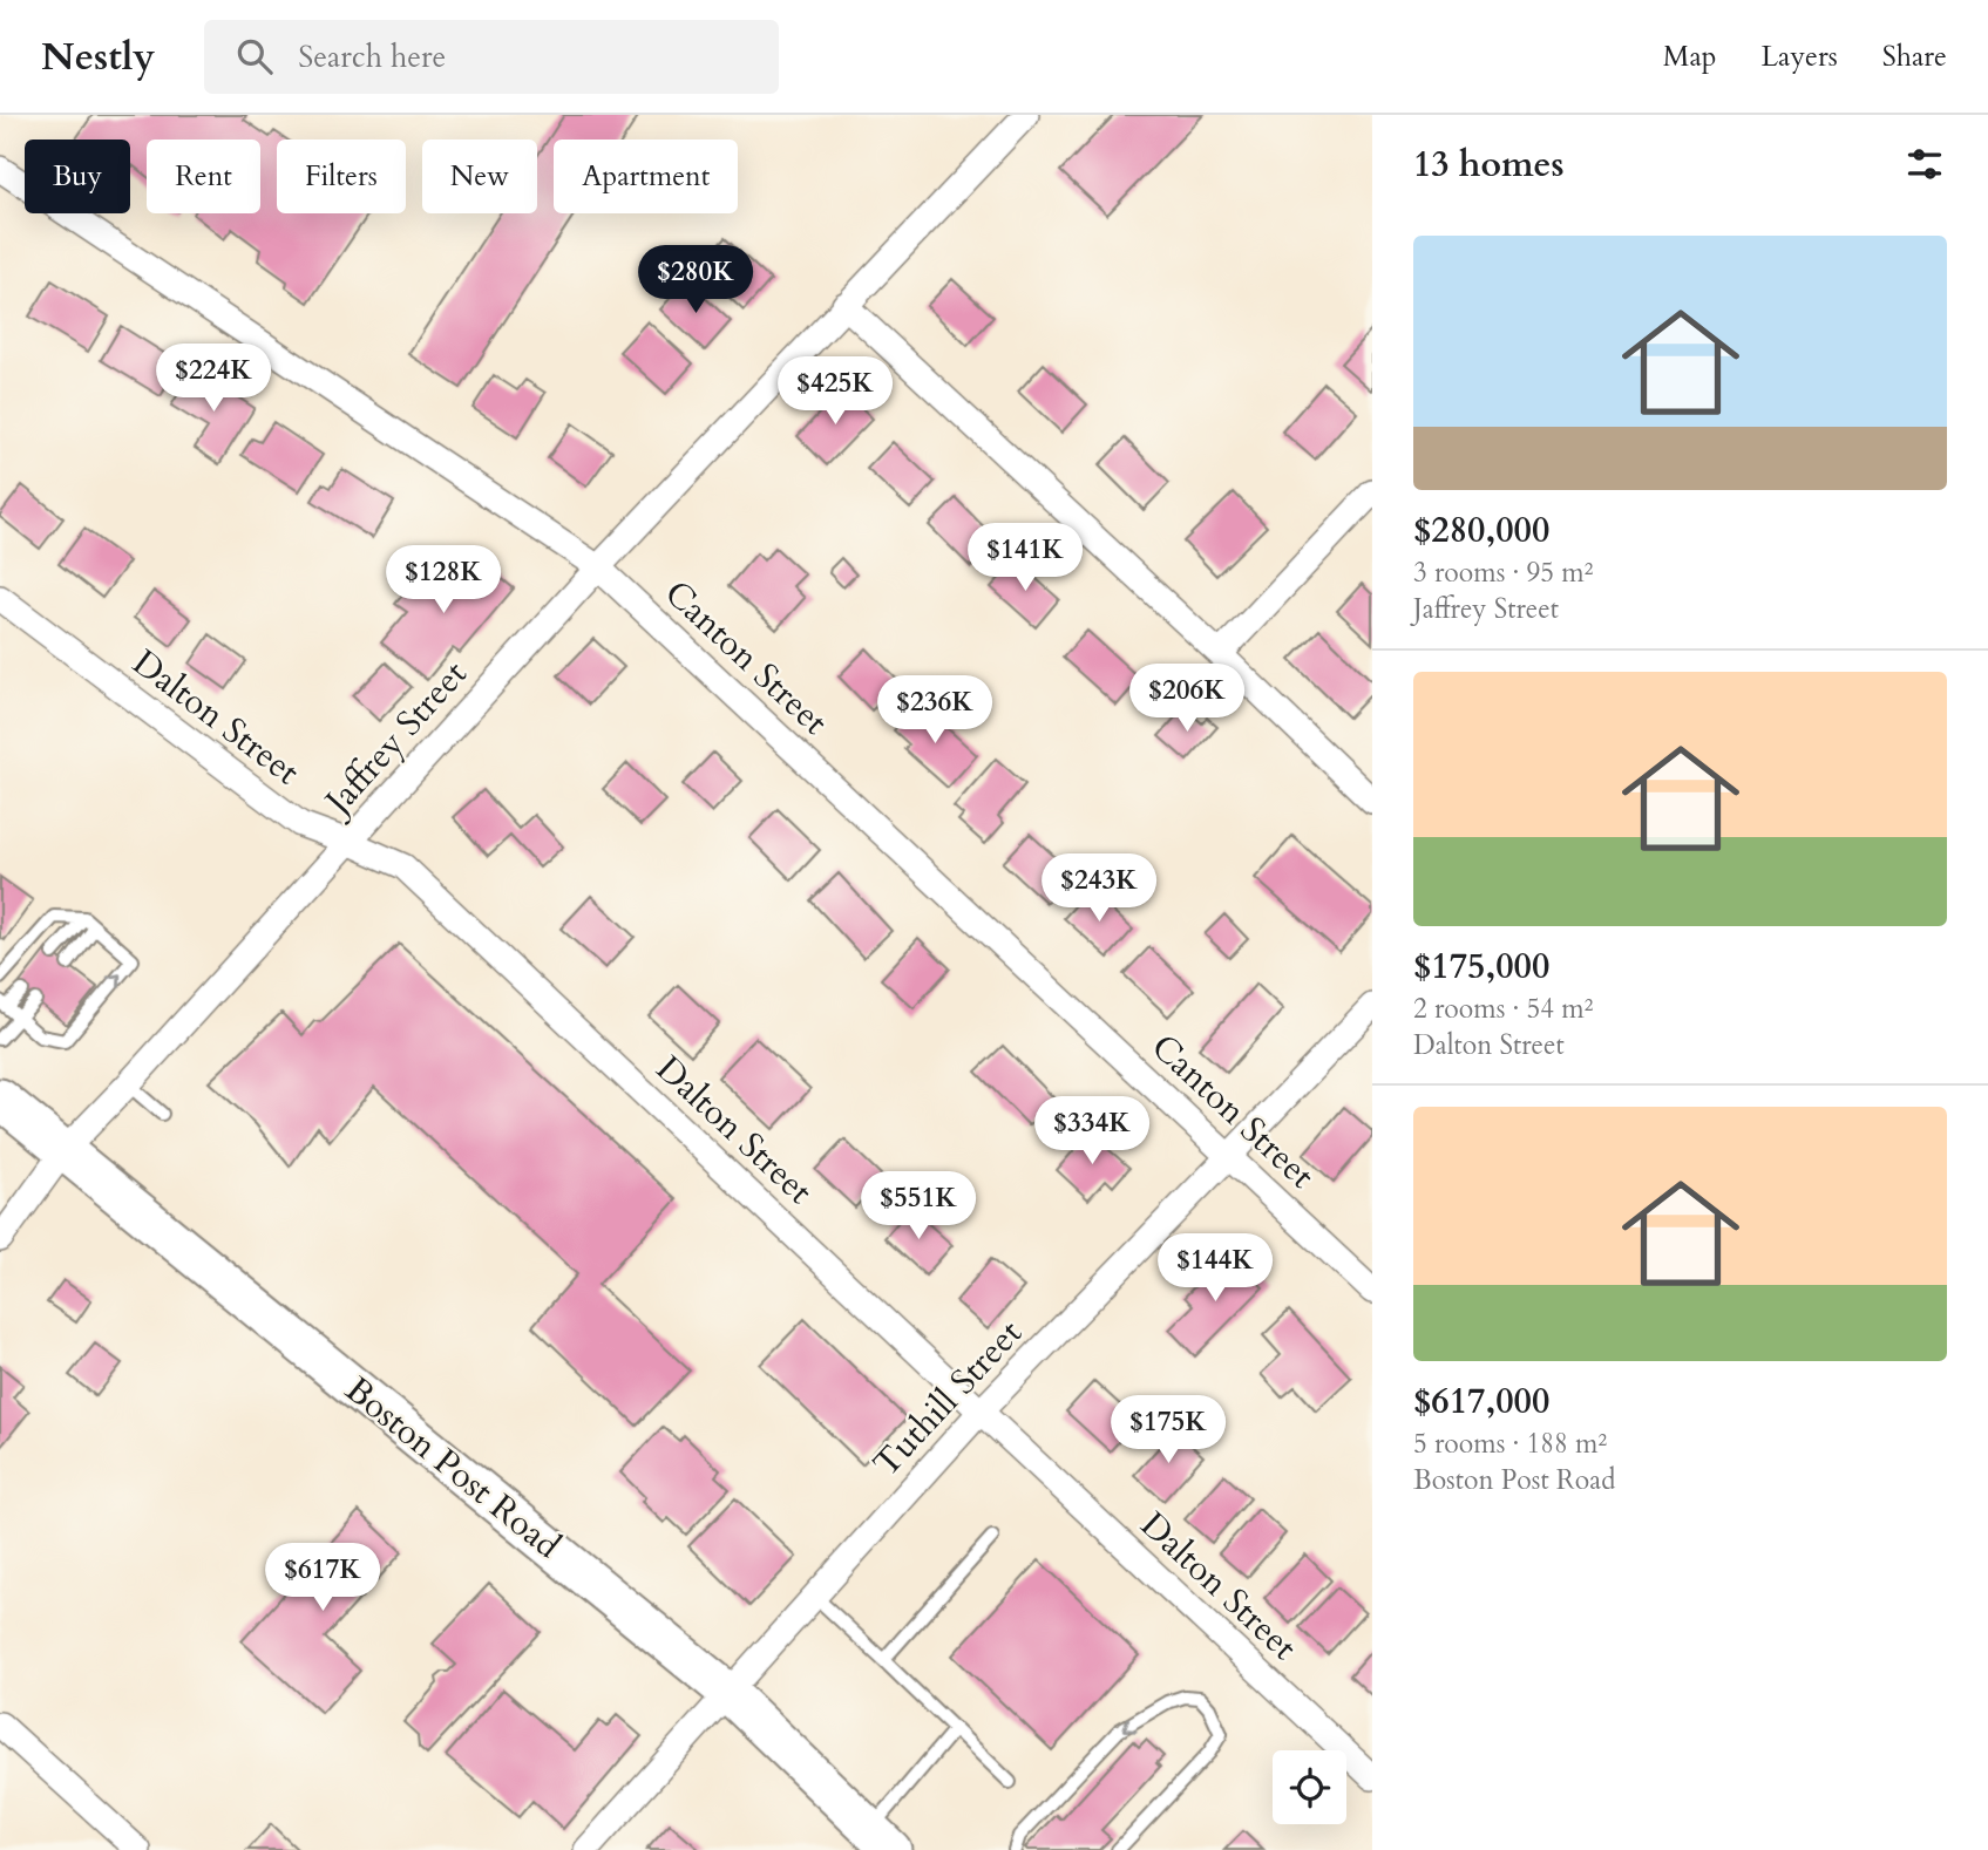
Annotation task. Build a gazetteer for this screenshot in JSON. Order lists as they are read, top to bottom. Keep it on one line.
{"streets":{"main road":["Boston Post Road"],"street":["Canton Street","Dalton Street","Jaffrey Street","Tuthill Street"]},"crossings":[["Canton Street","Jaffrey Street"],["Canton Street","Tuthill Street"],["Dalton Street","Jaffrey Street"],["Dalton Street","Tuthill Street"],["Jaffrey Street","Boston Post Road"],["Tuthill Street","Boston Post Road"]],"page":{"header":"Nestly","search":"Search here","nav":["Map","Layers","Share"],"heading":"13 homes","chip":["Buy","Rent","Filters","New","Apartment"],"list":[{"name":"$280,000","note":"3 rooms · 95 m² · Jaffrey Street"},{"name":"$175,000","note":"2 rooms · 54 m² · Dalton Street"},{"name":"$617,000","note":"5 rooms · 188 m² · Boston Post Road"}],"price":["$280K","$224K","$425K","$141K","$128K","$206K","$236K","$243K","$334K","$551K","$144K","$175K","$617K"]}}
